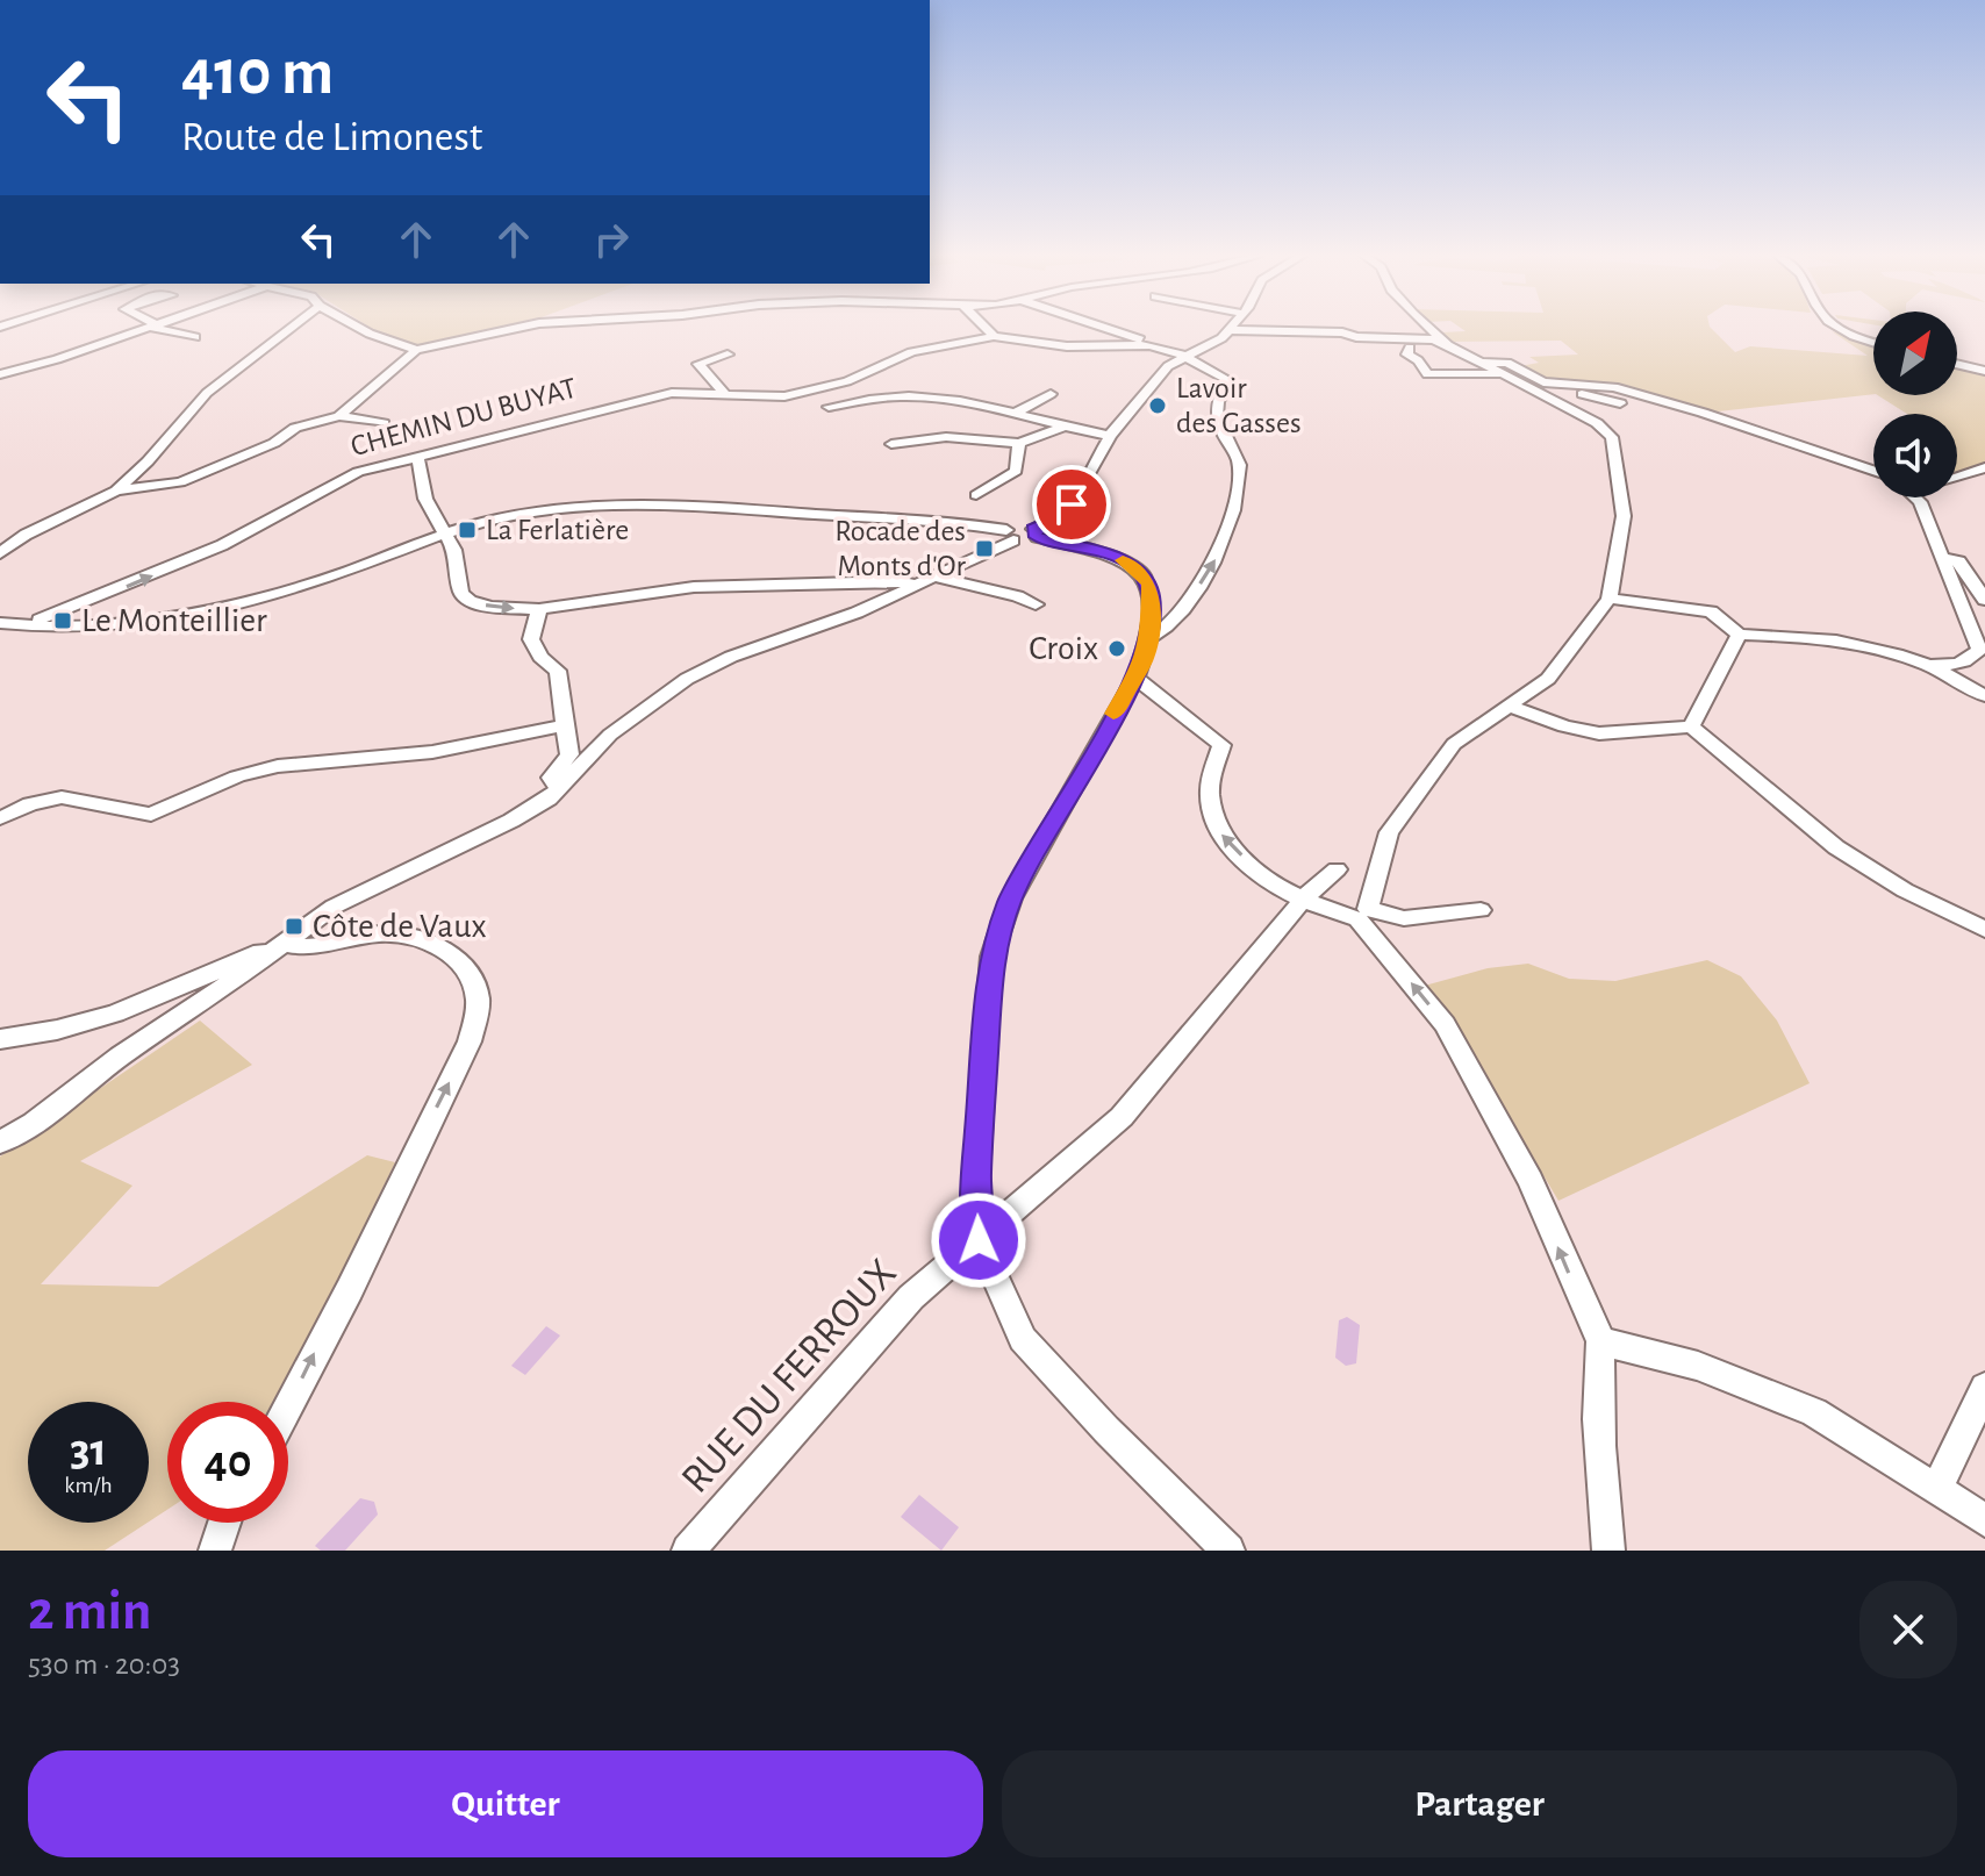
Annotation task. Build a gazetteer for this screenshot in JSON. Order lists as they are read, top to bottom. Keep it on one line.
{"streets":{"street":["CHEMIN DU BUYAT","RUE DU FERROUX"]},"places":{"other":["Lavoir des Gasses","Croix"],"transit":["La Ferlatière","Rocade des Monts d'Or","Le Monteillier","Côte de Vaux"]},"north":"top right","page":{"turn":["410 m","Route de Limonest"],"speed":"31 km/h","limit":"40","heading":["2 min","530 m · 20:03"],"buttons":["Quitter","Partager"]}}
